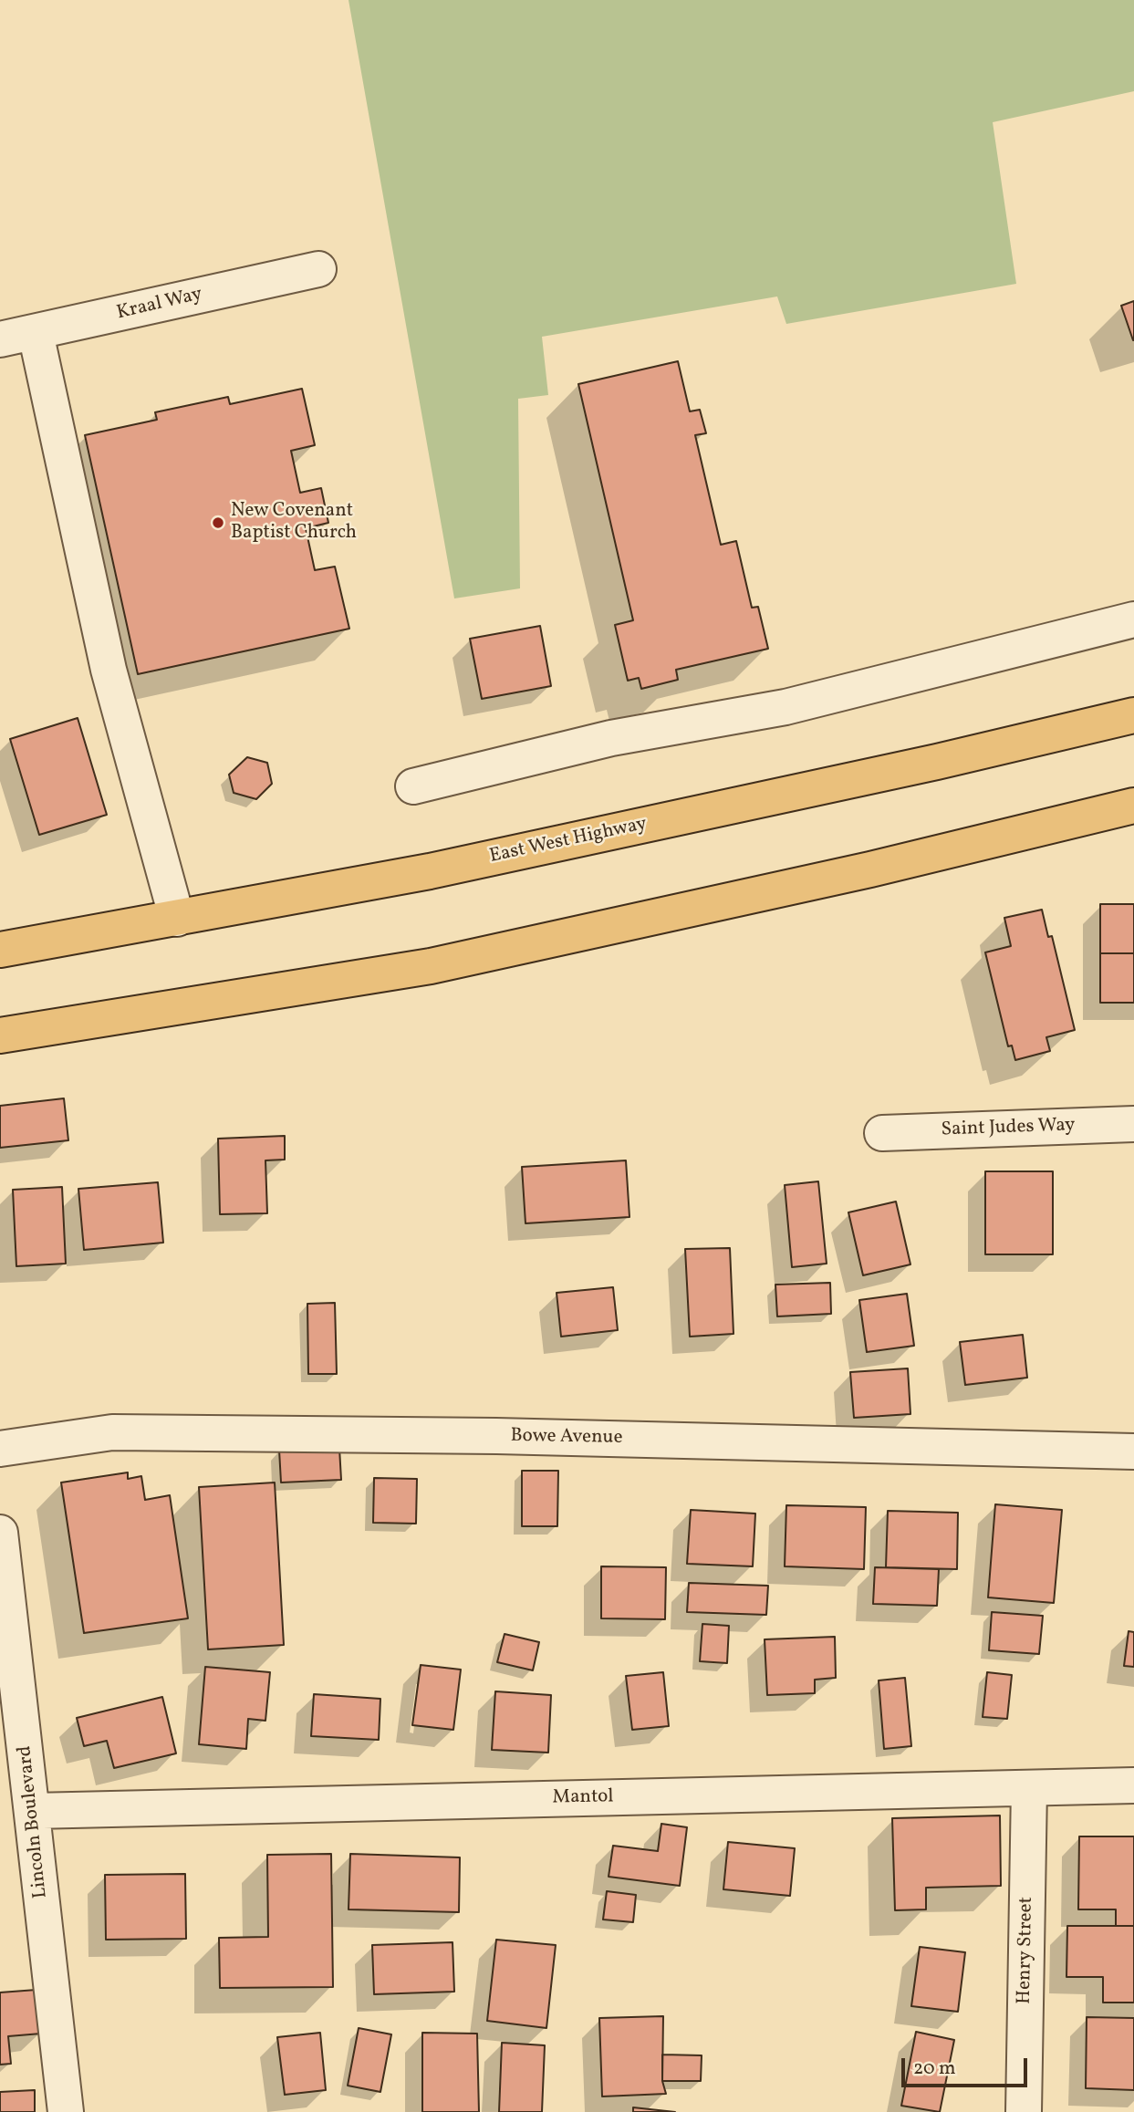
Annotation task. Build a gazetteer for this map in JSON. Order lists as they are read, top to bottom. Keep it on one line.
{"streets":{"highway":["East West Highway"],"street":["Kraal Way","Saint Judes Way","Bowe Avenue","Mantol","Lincoln Boulevard","Henry Street"]},"crossings":[["Mantol","Lincoln Boulevard"],["Mantol","Henry Street"]],"places":["New Covenant Baptist Church"],"scale_bar":"20 m"}
